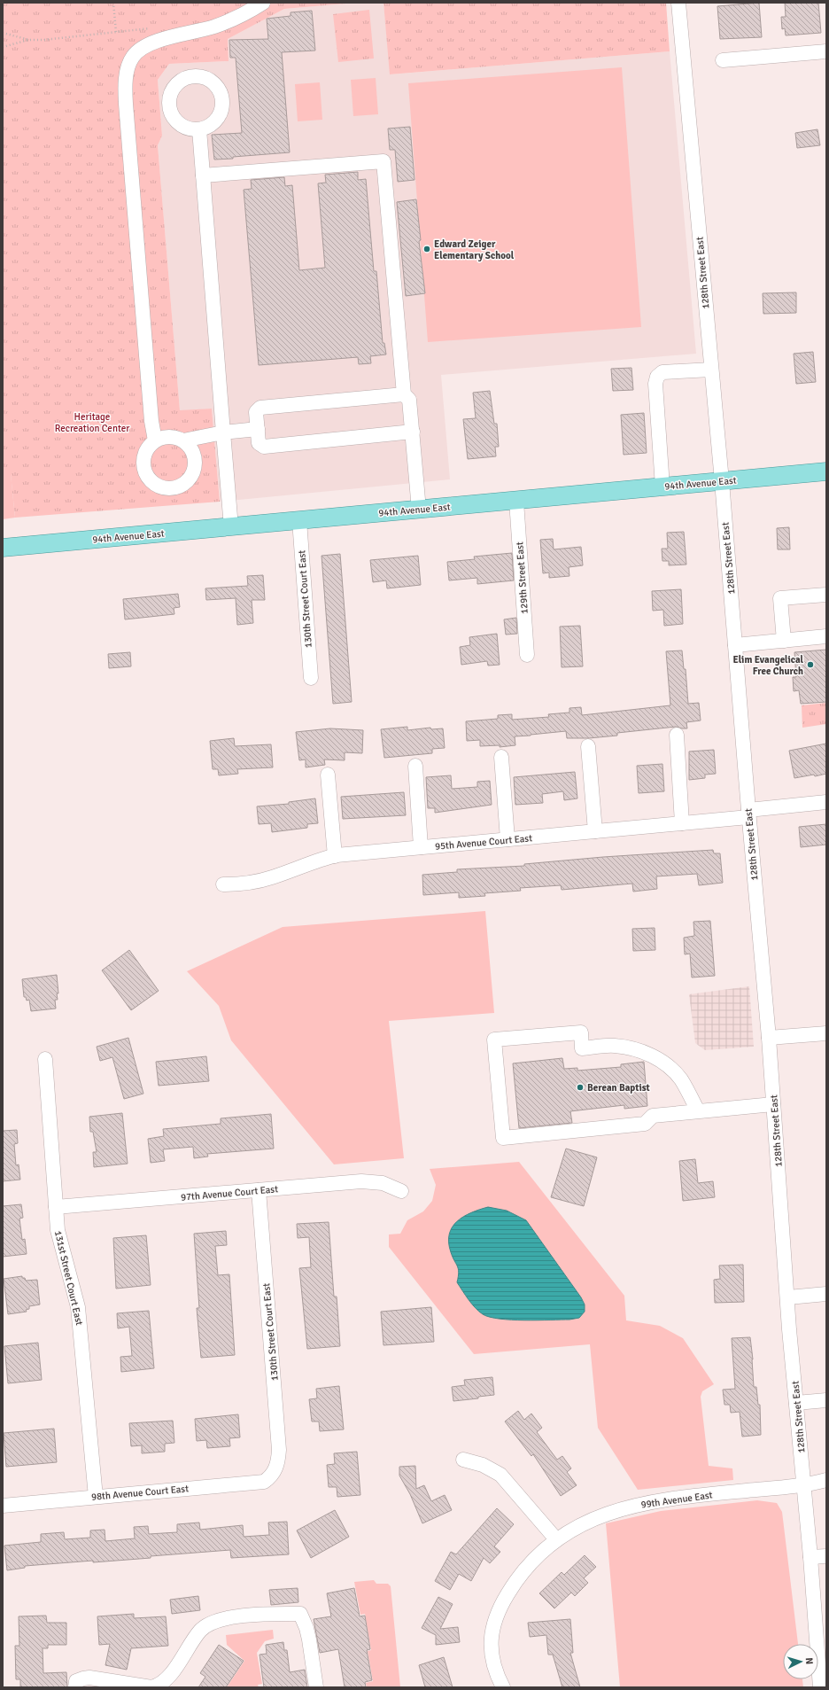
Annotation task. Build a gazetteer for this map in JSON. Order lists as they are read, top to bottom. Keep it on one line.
{"streets":{"main road":["94th Avenue East"],"street":["128th Street East","129th Street East","130th Street Court East","95th Avenue Court East","97th Avenue Court East","131st Street Court East","98th Avenue Court East","99th Avenue East"]},"crossings":[["128th Street East","94th Avenue East"],["128th Street East","95th Avenue Court East"],["128th Street East","99th Avenue East"],["94th Avenue East","129th Street East"],["94th Avenue East","130th Street Court East"],["130th Street Court East","97th Avenue Court East"],["130th Street Court East","98th Avenue Court East"],["97th Avenue Court East","131st Street Court East"],["131st Street Court East","98th Avenue Court East"]],"parks":["Heritage Recreation Center"],"places":["Edward Zeiger Elementary School","Elim Evangelical Free Church","Berean Baptist"],"north":"right"}
